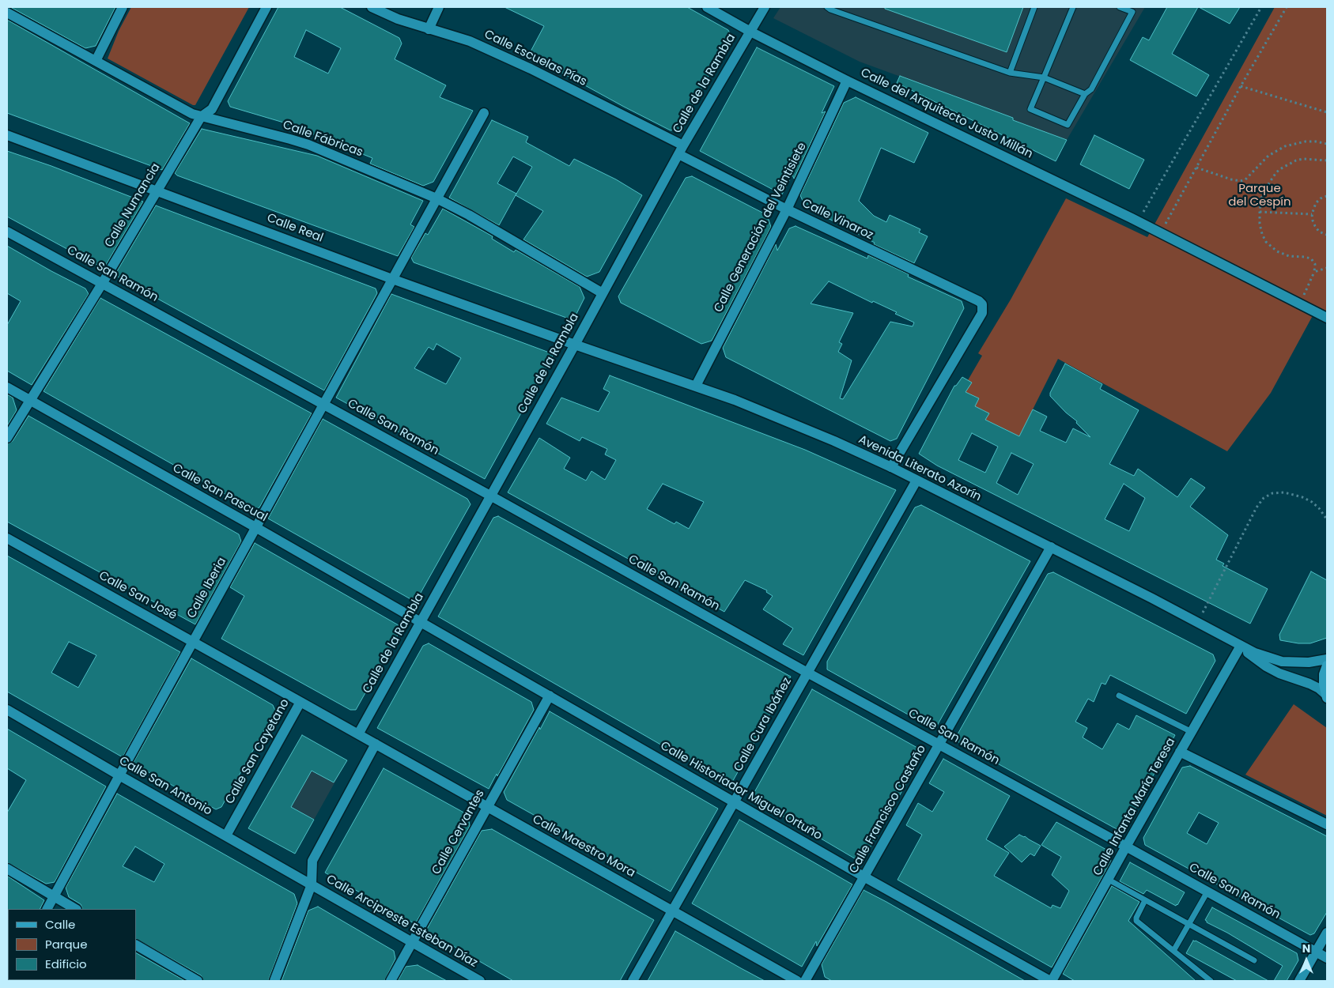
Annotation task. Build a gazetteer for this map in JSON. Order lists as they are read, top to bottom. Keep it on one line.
{"streets":{"street":["Calle Escuelas Pías","Calle de la Rambla","Calle del Arquitecto Justo Millán","Calle Fábricas","Calle Numancia","Calle Vinaroz","Calle Generación del Veintisiete","Calle Real","Calle San Ramón","Avenida Literato Azorín","Calle San Pascual","Calle Iberia","Calle San José","Calle Cura Ibáñez","Calle San Cayetano","Calle San Antonio","Calle Historiador Miguel Ortuño","Calle Infanta María Teresa","Calle Francisco Castaño","Calle Cervantes","Calle Maestro Mora","Calle Arcipreste Esteban Díaz"]},"crossings":[["Calle Escuelas Pías","Calle de la Rambla"],["Calle Escuelas Pías","Calle Vinaroz"],["Calle de la Rambla","Calle del Arquitecto Justo Millán"],["Calle de la Rambla","Calle Fábricas"],["Calle de la Rambla","Calle Vinaroz"],["Calle de la Rambla","Calle Real"],["Calle de la Rambla","Calle San Ramón"],["Calle de la Rambla","Avenida Literato Azorín"],["Calle de la Rambla","Calle San Pascual"],["Calle de la Rambla","Calle San José"],["Calle de la Rambla","Calle Historiador Miguel Ortuño"],["Calle de la Rambla","Calle Maestro Mora"],["Calle del Arquitecto Justo Millán","Calle Generación del Veintisiete"],["Calle Fábricas","Calle Numancia"],["Calle Fábricas","Calle Iberia"],["Calle Numancia","Calle Real"],["Calle Numancia","Calle San Ramón"],["Calle Numancia","Calle San Pascual"],["Calle Vinaroz","Calle Generación del Veintisiete"],["Calle Vinaroz","Avenida Literato Azorín"],["Calle Generación del Veintisiete","Avenida Literato Azorín"],["Calle Real","Avenida Literato Azorín"],["Calle Real","Calle Iberia"],["Calle San Ramón","Calle Iberia"],["Calle San Ramón","Calle Cura Ibáñez"],["Calle San Ramón","Calle Infanta María Teresa"],["Calle San Ramón","Calle Francisco Castaño"],["Avenida Literato Azorín","Calle Cura Ibáñez"],["Avenida Literato Azorín","Calle Infanta María Teresa"],["Avenida Literato Azorín","Calle Francisco Castaño"],["Calle San Pascual","Calle Iberia"],["Calle San Pascual","Calle Historiador Miguel Ortuño"],["Calle Iberia","Calle San José"],["Calle Iberia","Calle San Antonio"],["Calle San José","Calle San Cayetano"],["Calle San José","Calle Maestro Mora"],["Calle Cura Ibáñez","Calle Historiador Miguel Ortuño"],["Calle Cura Ibáñez","Calle Maestro Mora"],["Calle San Cayetano","Calle San Antonio"],["Calle San Antonio","Calle Arcipreste Esteban Díaz"],["Calle Historiador Miguel Ortuño","Calle Infanta María Teresa"],["Calle Historiador Miguel Ortuño","Calle Francisco Castaño"],["Calle Historiador Miguel Ortuño","Calle Cervantes"],["Calle Cervantes","Calle Maestro Mora"],["Calle Cervantes","Calle Arcipreste Esteban Díaz"]],"parks":["Parque del Cespín"],"legend":["Calle","Parque","Edificio"],"north":"top"}
